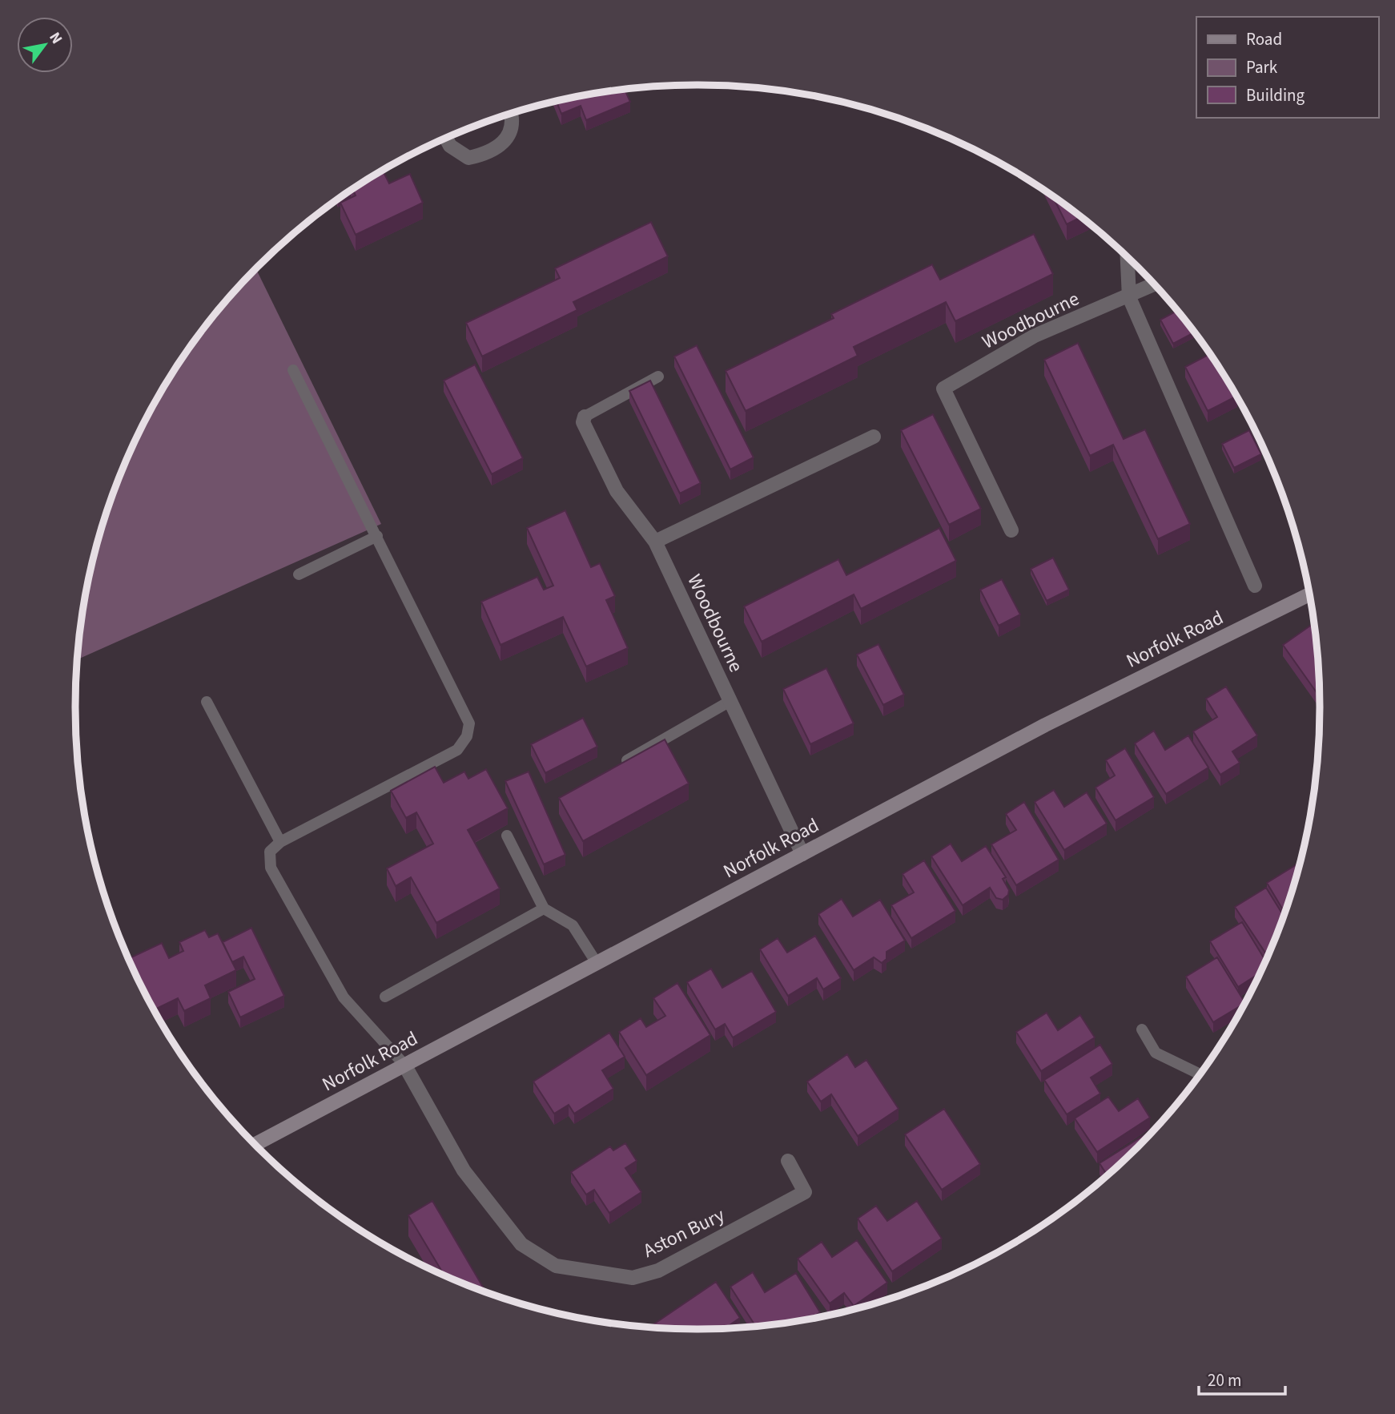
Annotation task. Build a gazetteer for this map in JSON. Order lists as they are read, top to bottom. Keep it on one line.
{"streets":{"main road":["Norfolk Road"],"street":["Woodbourne","Aston Bury"]},"crossings":[["Woodbourne","Norfolk Road"],["Norfolk Road","Aston Bury"]],"legend":["Road","Park","Building"],"scale_bar":"20 m","north":"top right"}
